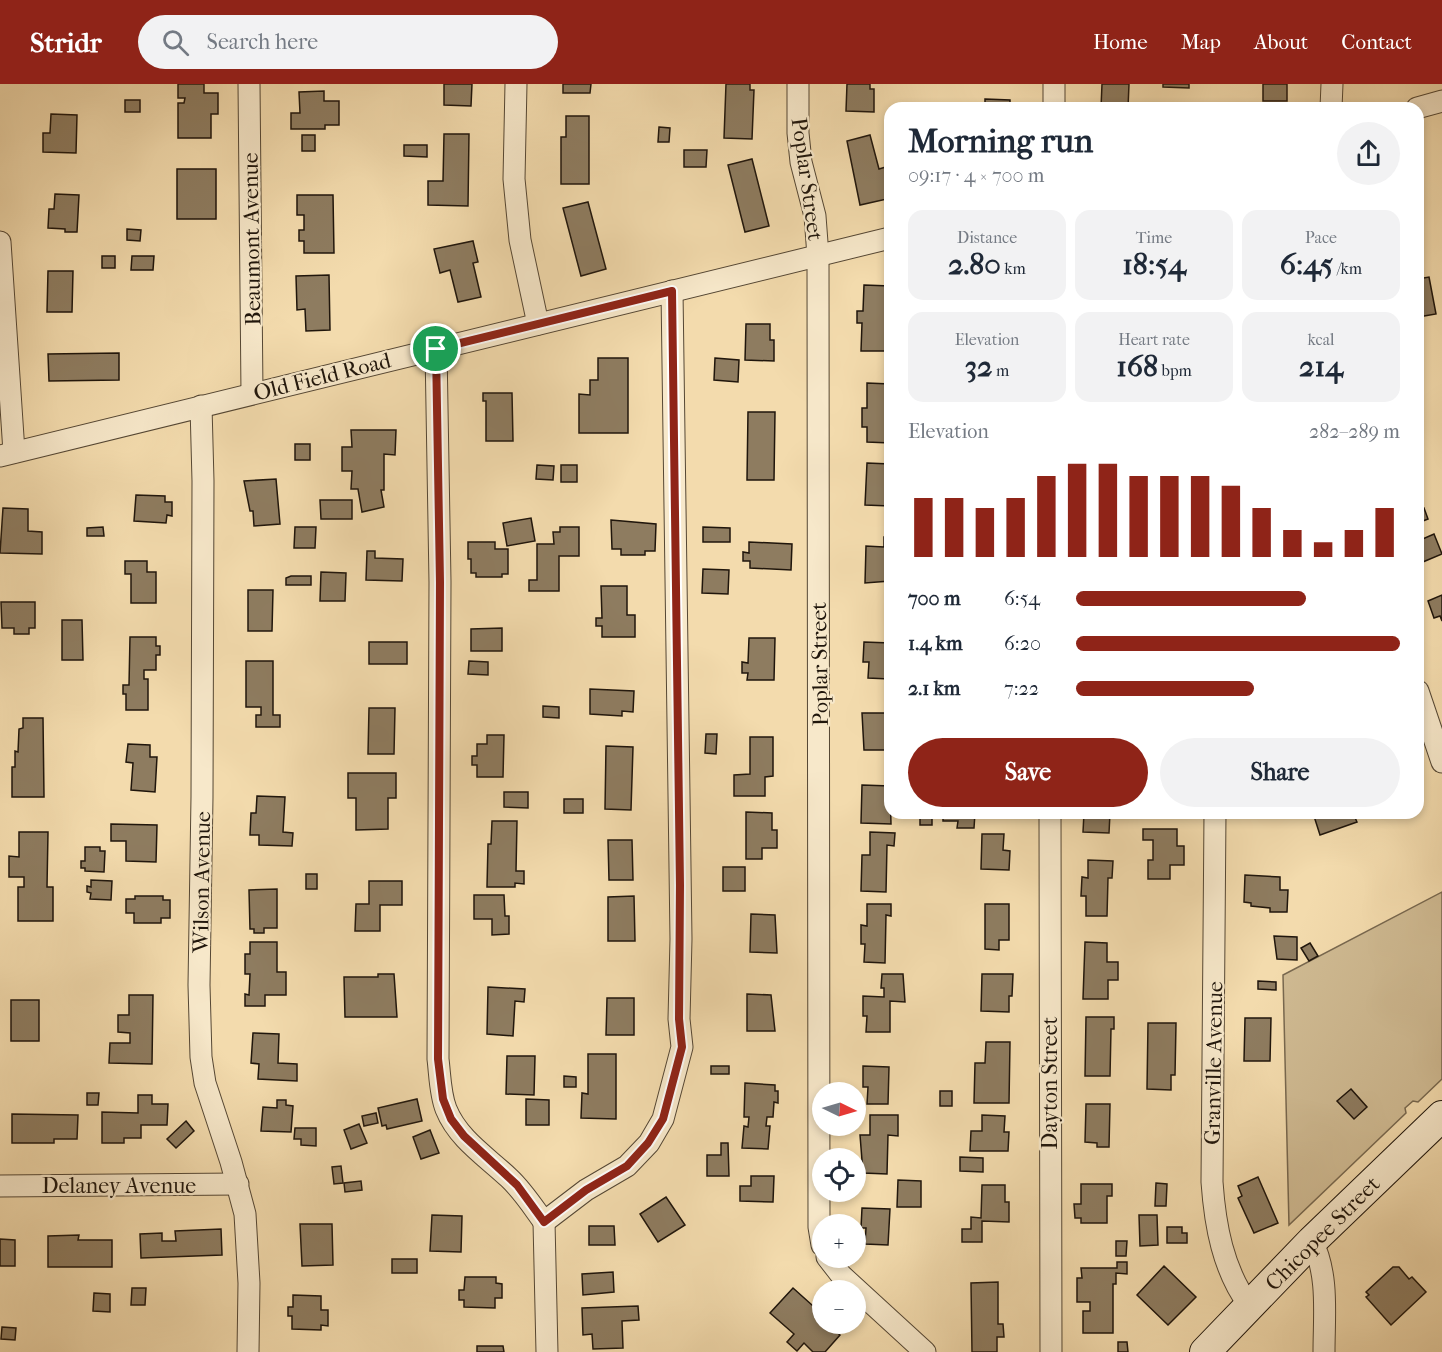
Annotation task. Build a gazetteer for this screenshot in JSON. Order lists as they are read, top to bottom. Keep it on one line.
{"streets":{"main road":["Chicopee Street"],"street":["Poplar Street","Beaumont Avenue","Old Field Road","Wilson Avenue","Granville Avenue","Dayton Street","Delaney Avenue"]},"crossings":[["Poplar Street","Old Field Road"],["Beaumont Avenue","Old Field Road"],["Old Field Road","Wilson Avenue"],["Wilson Avenue","Delaney Avenue"],["Granville Avenue","Chicopee Street"]],"north":"right","page":{"header":"Stridr","search":"Search here","nav":["Home","Map","About","Contact"],"heading":["Morning run","09:17 · 4 × 700 m"],"stats":[["Distance","2.80 km"],["Time","18:54"],["Pace","6:45 /km"],["Elevation","32 m"],["Heart rate","168 bpm"],["kcal","214"]],"chart":["Elevation","282–289 m"],"list":[{"name":"700 m","note":"6:54"},{"name":"1.4 km","note":"6:20"},{"name":"2.1 km","note":"7:22"}],"buttons":["Save","Share"],"map_buttons":["+","−"]}}
